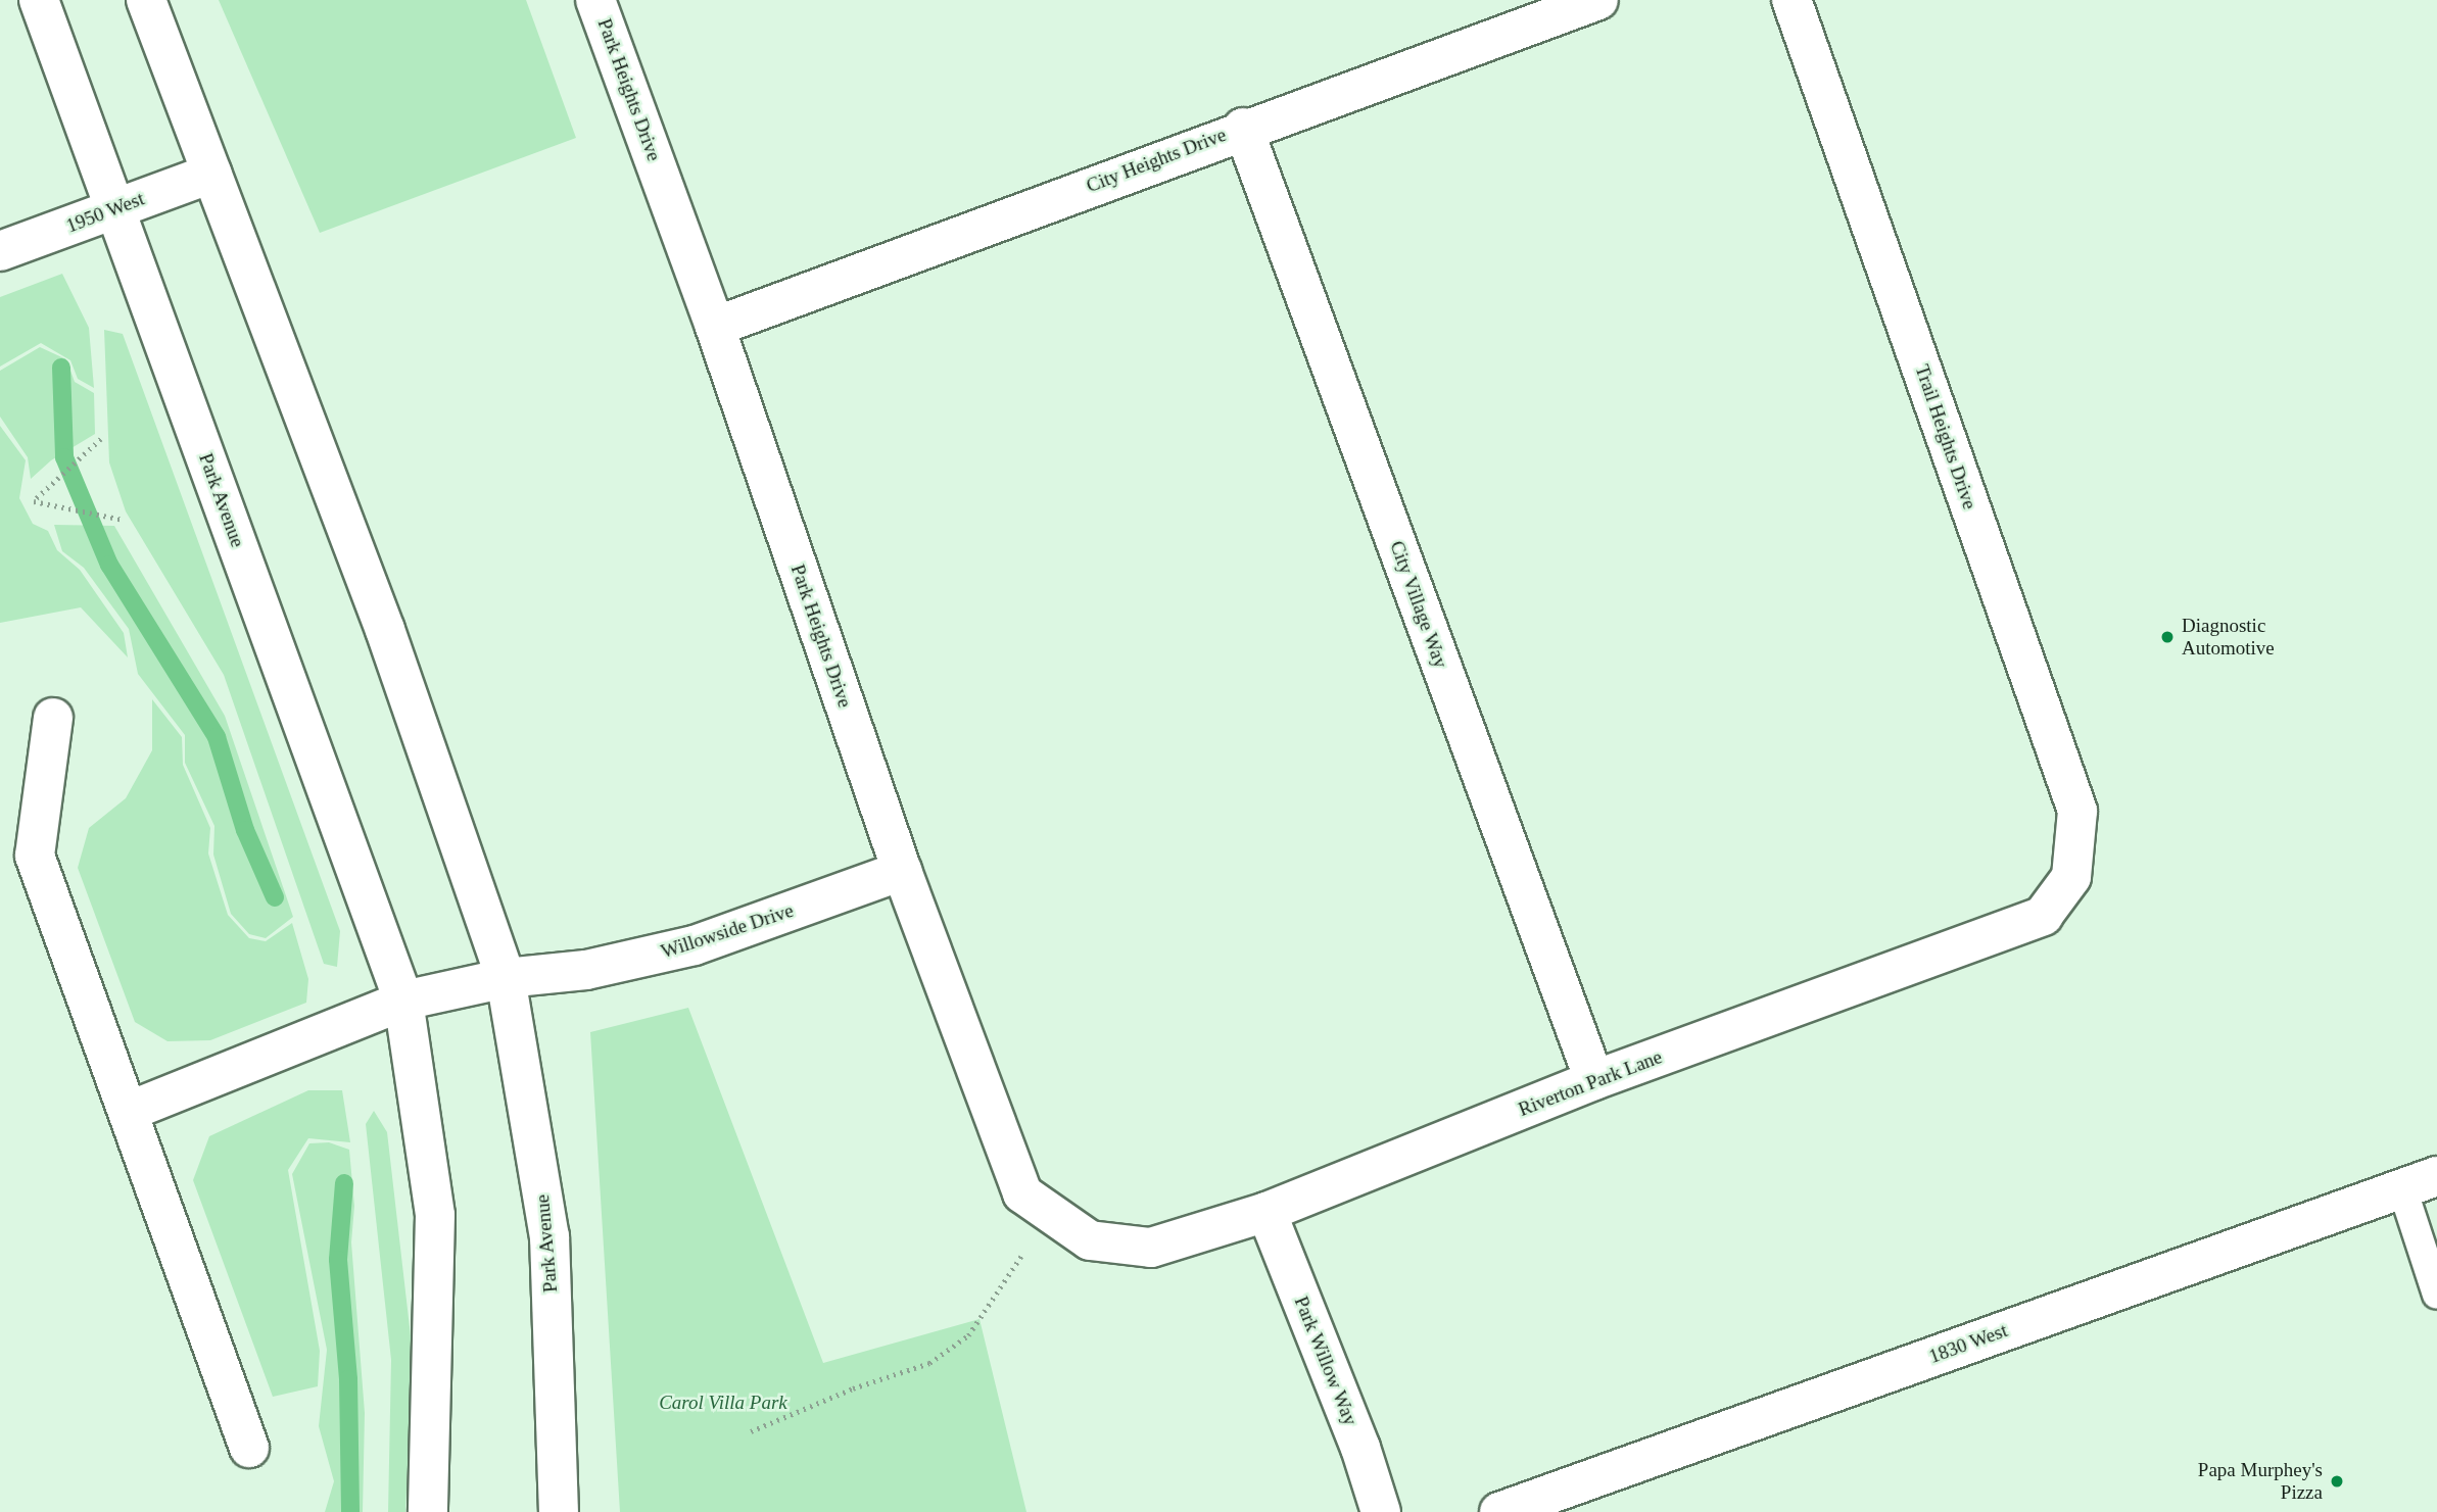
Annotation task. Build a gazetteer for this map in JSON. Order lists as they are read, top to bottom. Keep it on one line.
{"streets":{"street":["Park Heights Drive","City Heights Drive","1950 West","Trail Heights Drive","Park Avenue","City Village Way","Willowside Drive","Riverton Park Lane","1830 West","Park Willow Way"]},"crossings":[["Park Heights Drive","City Heights Drive"],["Park Heights Drive","Willowside Drive"],["Park Heights Drive","Riverton Park Lane"],["City Heights Drive","City Village Way"],["1950 West","Park Avenue"],["Trail Heights Drive","Riverton Park Lane"],["Park Avenue","Willowside Drive"],["City Village Way","Riverton Park Lane"],["Riverton Park Lane","Park Willow Way"]],"parks":["Carol Villa Park"],"places":["Diagnostic Automotive","Papa Murphey's Pizza"]}
